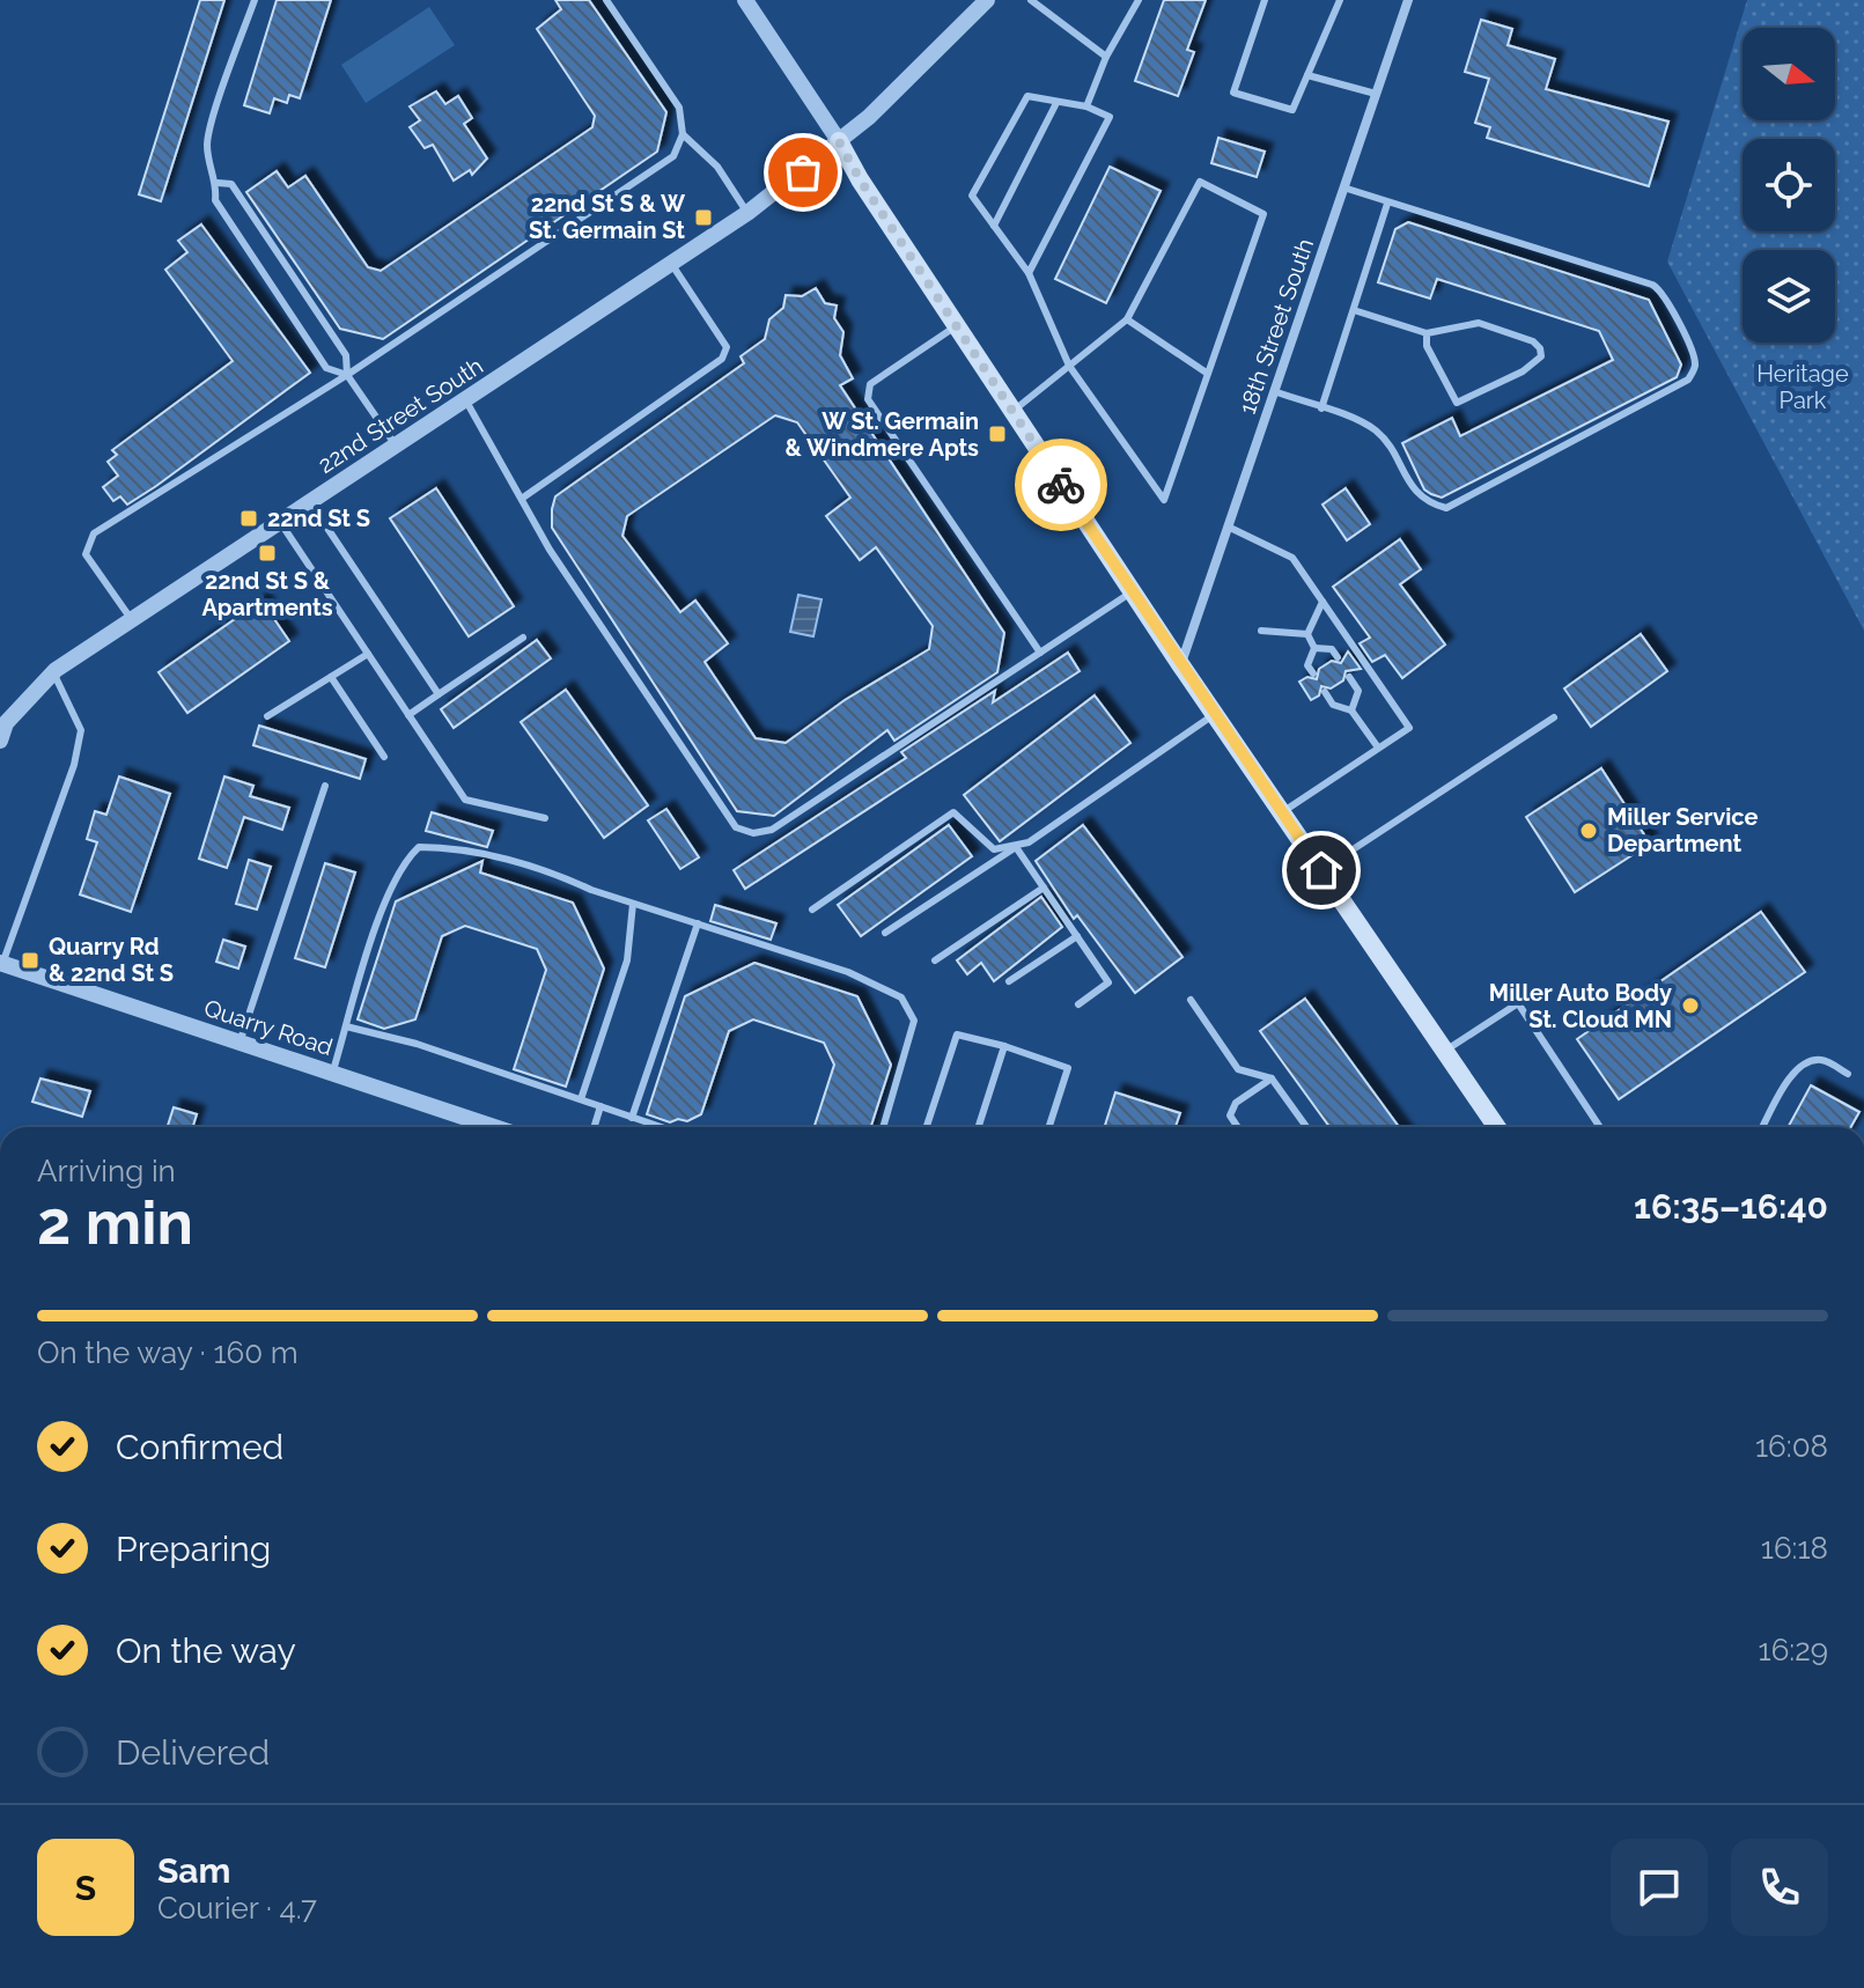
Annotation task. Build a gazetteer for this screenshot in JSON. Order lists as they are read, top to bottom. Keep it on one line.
{"streets":{"street":["18th Street South","22nd Street South","Quarry Road"]},"parks":["Heritage Park"],"places":{"transit":["22nd St S & W St. Germain St","W St. Germain & Windmere Apts","22nd St S","22nd St S & Apartments","Quarry Rd & 22nd St S"],"other":["Miller Service Department","Miller Auto Body St. Cloud MN"]},"north":"right","page":{"heading":["2 min","Arriving in","16:35–16:40"],"panel":["Sam","Courier · 4.7"],"bar":"On the way · 160 m","list":[["Confirmed","16:08"],["Preparing","16:18"],["On the way","16:29"],"Delivered"],"round":"S"}}
